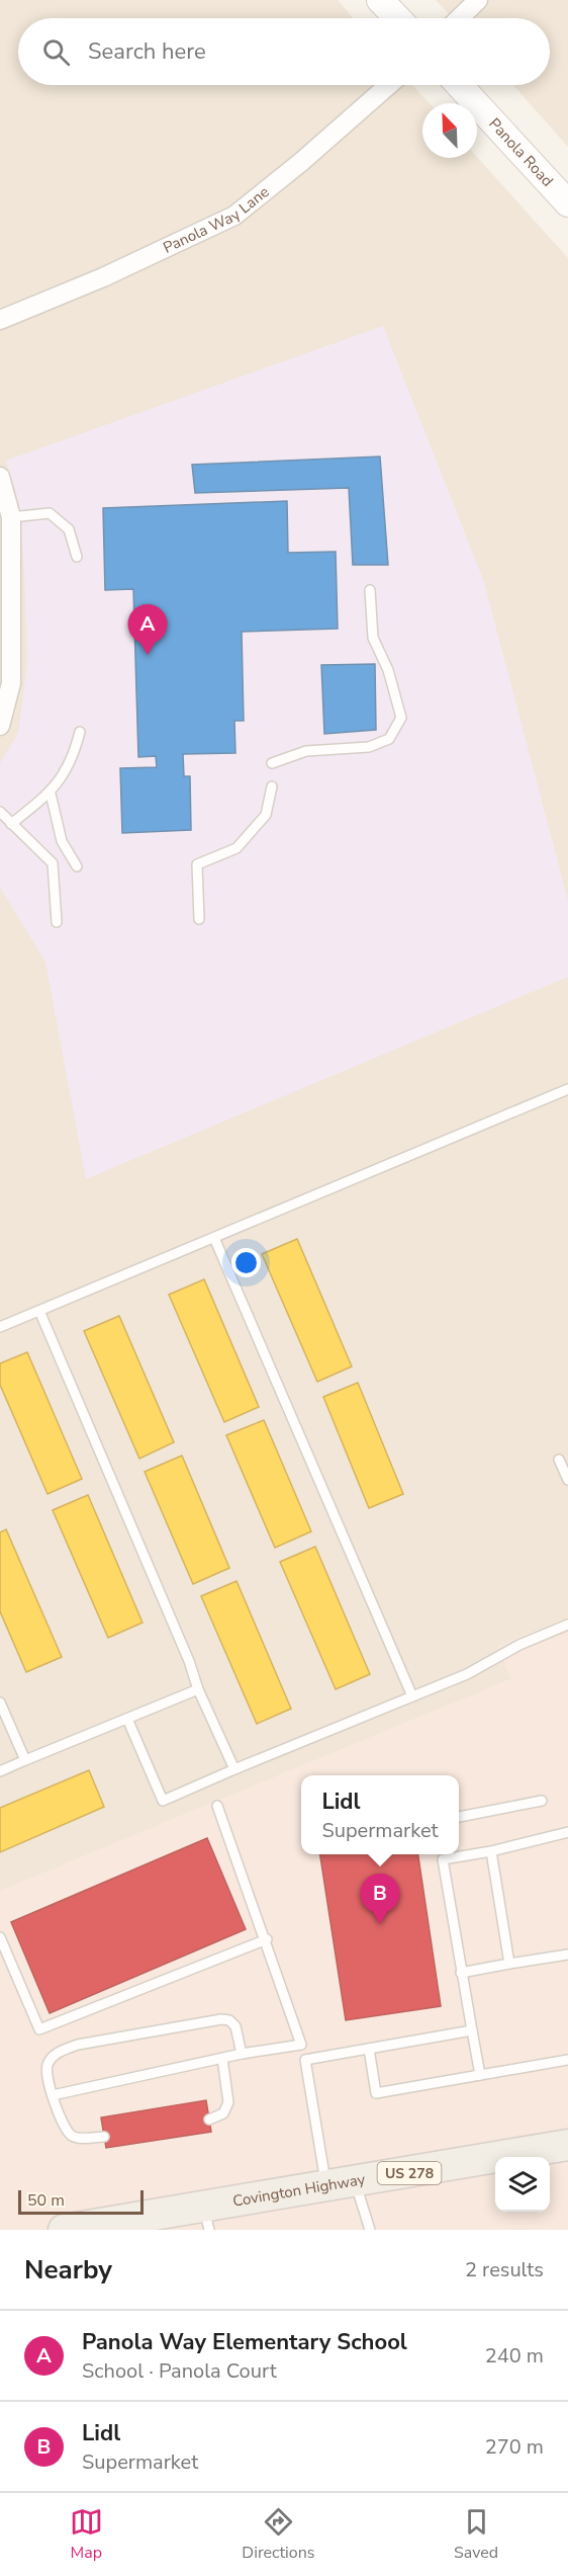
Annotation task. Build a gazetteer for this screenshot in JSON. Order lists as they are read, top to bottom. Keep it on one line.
{"streets":{"main road":["Panola Road","US 278","Covington Highway"],"street":["Panola Way Lane"]},"scale_bar":"50 m","north":"top left","page":{"search":"Search here","pins":["A","B"],"popup":["Lidl","Supermarket"],"scale":"50 m","heading":["Nearby","2 results"],"list":[{"mark":"A","name":"Panola Way Elementary School","note":"School · Panola Court","value":"240 m"},{"mark":"B","name":"Lidl","note":"Supermarket","value":"270 m"}],"nav":["Map","Directions","Saved"]}}
